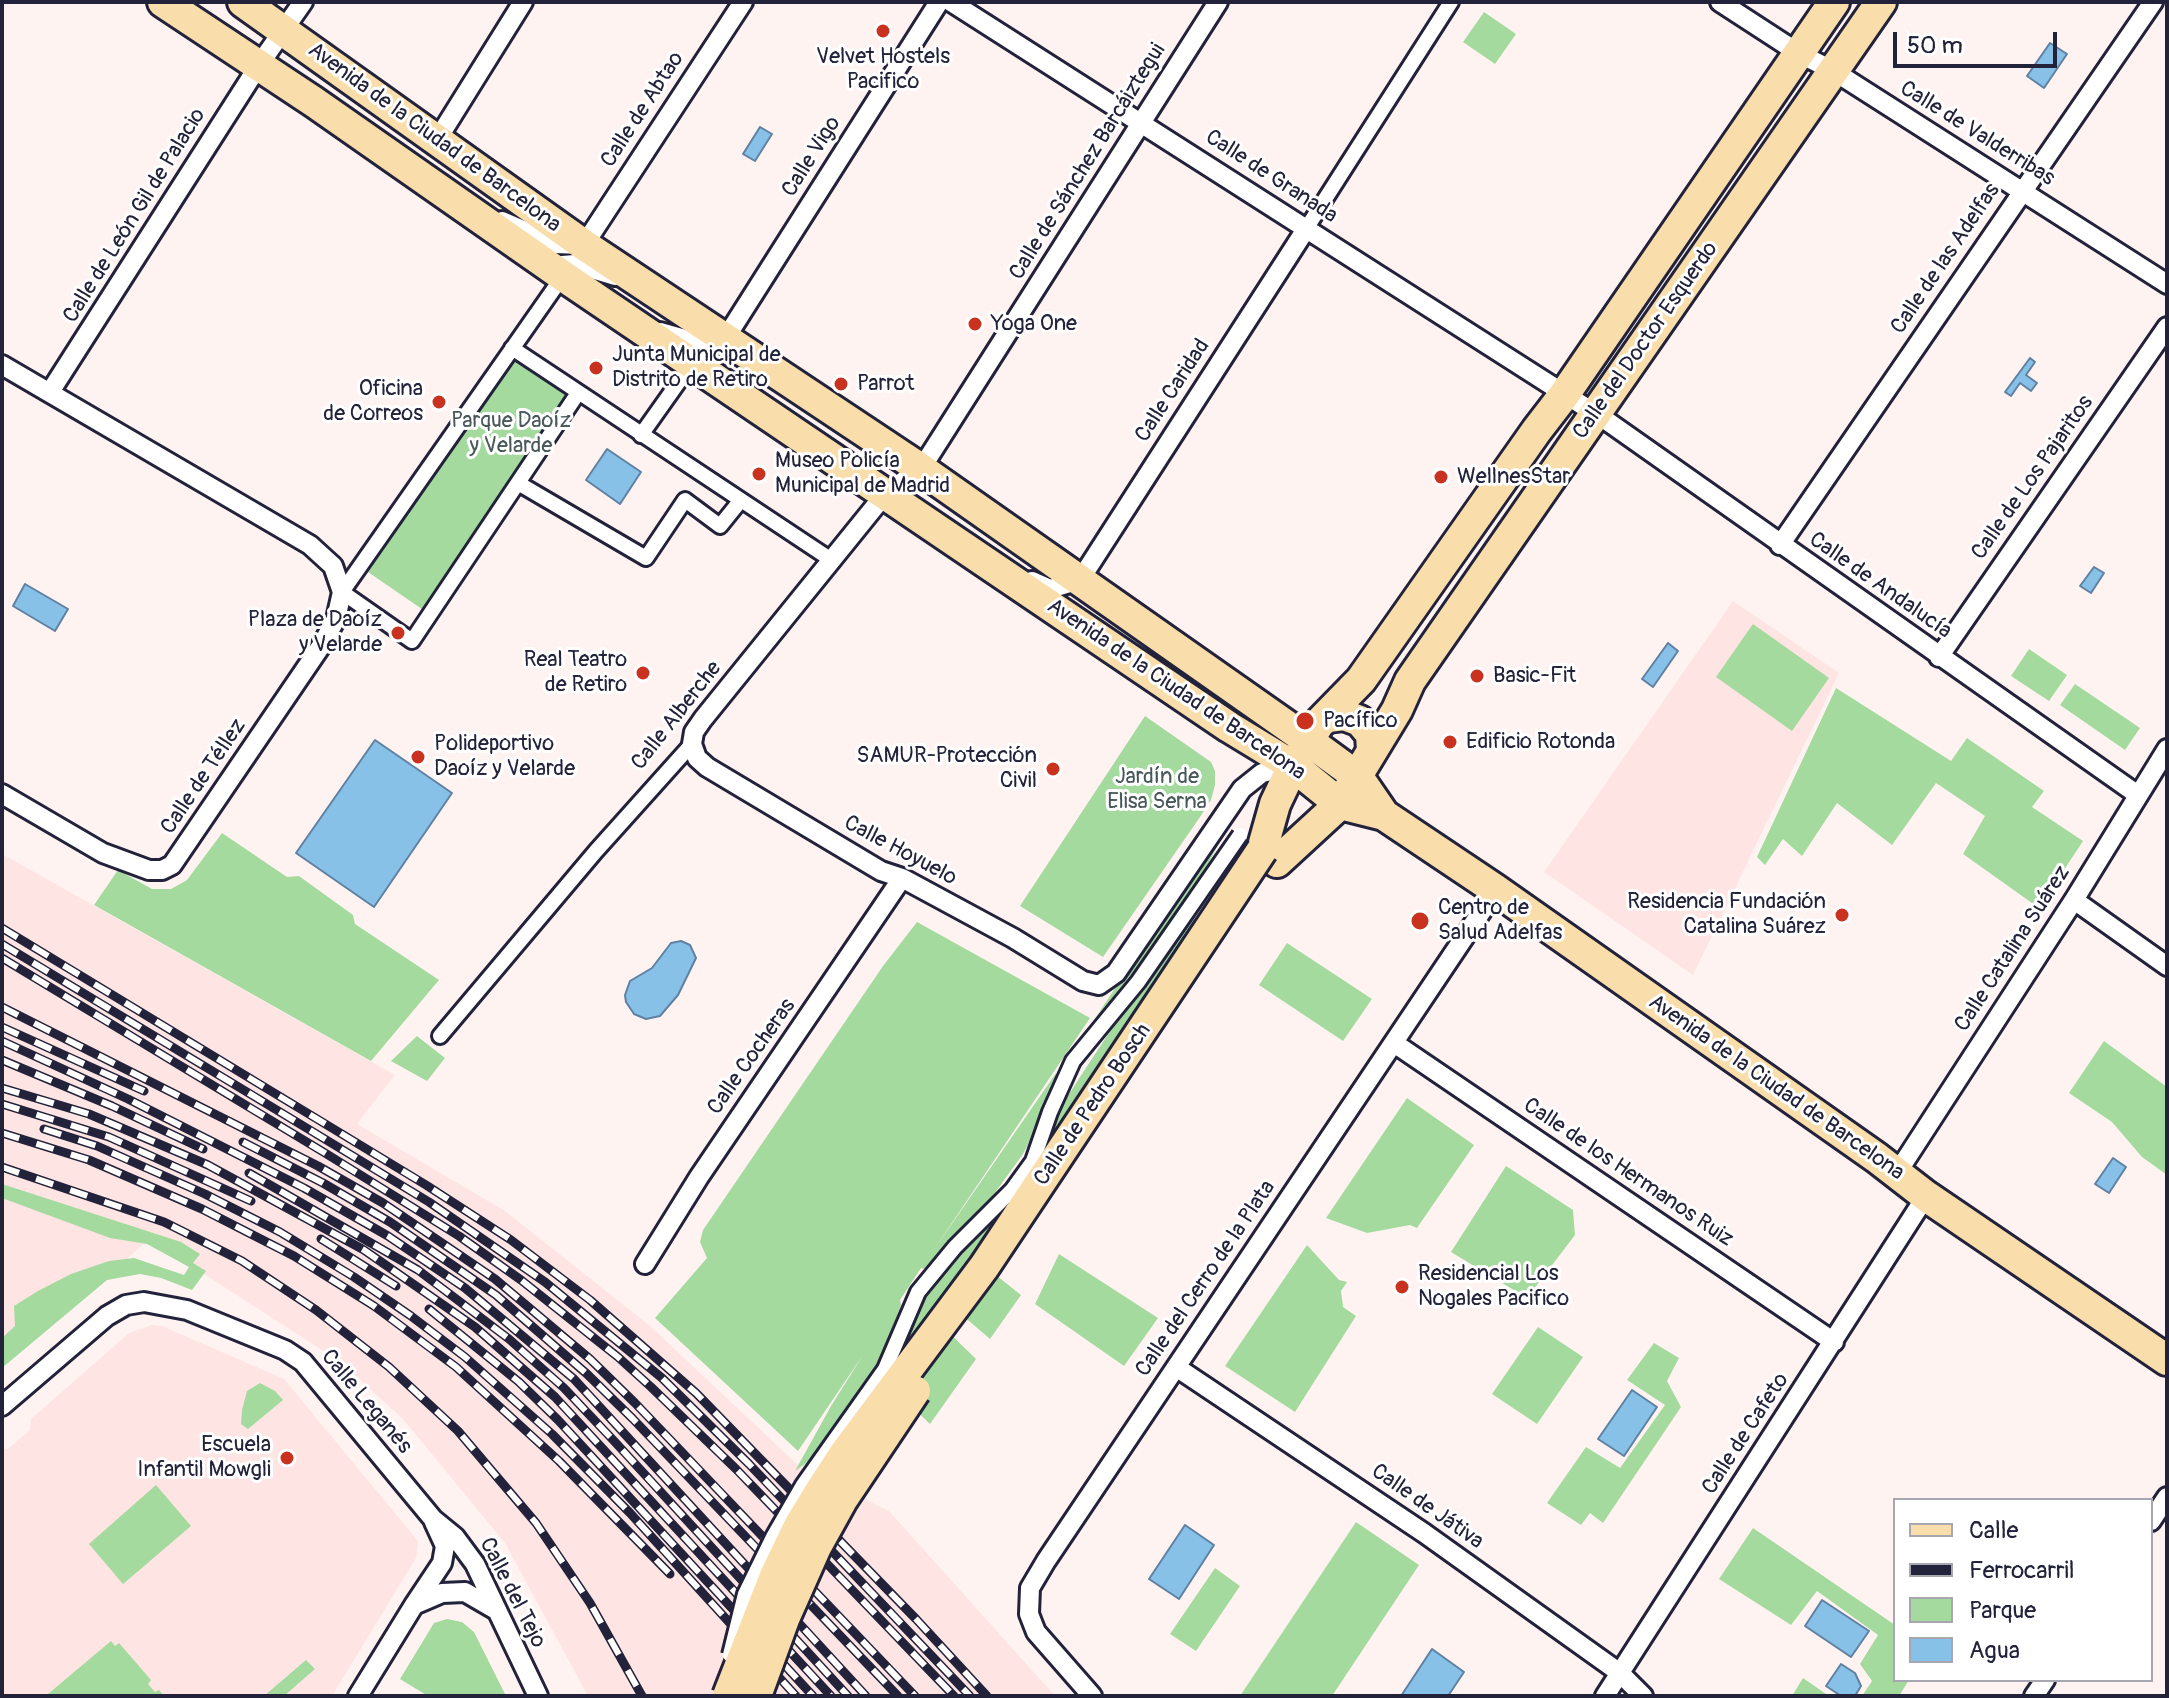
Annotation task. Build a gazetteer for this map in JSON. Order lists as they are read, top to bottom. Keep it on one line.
{"streets":{"main road":["Avenida de la Ciudad de Barcelona","Calle del Doctor Esquerdo","Calle de Pedro Bosch"],"street":["Calle de Abtao","Calle de Valderribas","Calle Vigo","Calle de Sánchez Barcáiztegui","Calle de Granada","Calle de León Gil de Palacio","Calle de las Adelfas","Calle Caridad","Calle de Los Pajaritos","Calle de Andalucía","Calle Alberche","Calle de Téllez","Calle Hoyuelo","Calle Catalina Suárez","Calle Cocheras","Calle de los Hermanos Ruiz","Calle del Cerro de la Plata","Calle Leganés","Calle de Cafeto","Calle de Játiva","Calle del Tejo"]},"crossings":[["Calle de Abtao","Avenida de la Ciudad de Barcelona"],["Calle de Valderribas","Calle de las Adelfas"],["Calle de Valderribas","Calle del Doctor Esquerdo"],["Avenida de la Ciudad de Barcelona","Calle Vigo"],["Avenida de la Ciudad de Barcelona","Calle de Sánchez Barcáiztegui"],["Avenida de la Ciudad de Barcelona","Calle de León Gil de Palacio"],["Avenida de la Ciudad de Barcelona","Calle del Doctor Esquerdo"],["Avenida de la Ciudad de Barcelona","Calle Caridad"],["Avenida de la Ciudad de Barcelona","Calle Alberche"],["Avenida de la Ciudad de Barcelona","Calle de Téllez"],["Avenida de la Ciudad de Barcelona","Calle Hoyuelo"],["Avenida de la Ciudad de Barcelona","Calle Catalina Suárez"],["Avenida de la Ciudad de Barcelona","Calle de Pedro Bosch"],["Avenida de la Ciudad de Barcelona","Calle del Cerro de la Plata"],["Avenida de la Ciudad de Barcelona","Calle de Cafeto"],["Calle de Sánchez Barcáiztegui","Calle de Granada"],["Calle de Granada","Calle del Doctor Esquerdo"],["Calle de Granada","Calle Caridad"],["Calle de Granada","Calle de Andalucía"],["Calle de las Adelfas","Calle de Andalucía"],["Calle del Doctor Esquerdo","Calle de Andalucía"],["Calle del Doctor Esquerdo","Calle Hoyuelo"],["Calle del Doctor Esquerdo","Calle de Pedro Bosch"],["Calle de Los Pajaritos","Calle de Andalucía"],["Calle de Andalucía","Calle Catalina Suárez"],["Calle Alberche","Calle Hoyuelo"],["Calle Hoyuelo","Calle Cocheras"],["Calle Hoyuelo","Calle de Pedro Bosch"],["Calle de los Hermanos Ruiz","Calle del Cerro de la Plata"],["Calle de los Hermanos Ruiz","Calle de Cafeto"],["Calle del Cerro de la Plata","Calle de Játiva"],["Calle Leganés","Calle del Tejo"],["Calle de Cafeto","Calle de Játiva"]],"parks":["Parque Daoíz y Velarde","Jardín de Elisa Serna"],"places":["Velvet Hostels Pacifico","Yoga One","Junta Municipal de Distrito de Retiro","Parrot","Oficina de Correos","Museo Policía Municipal de Madrid","WellnesStar","Plaza de Daoíz y Velarde","Real Teatro de Retiro","Basic-Fit","Pacífico","Edificio Rotonda","Polideportivo Daoíz y Velarde","SAMUR-Protección Civil","Residencia Fundación Catalina Suárez","Centro de Salud Adelfas","Residencial Los Nogales Pacifico","Escuela Infantil Mowgli"],"legend":["Calle","Ferrocarril","Parque","Agua"],"scale_bar":"50 m"}
